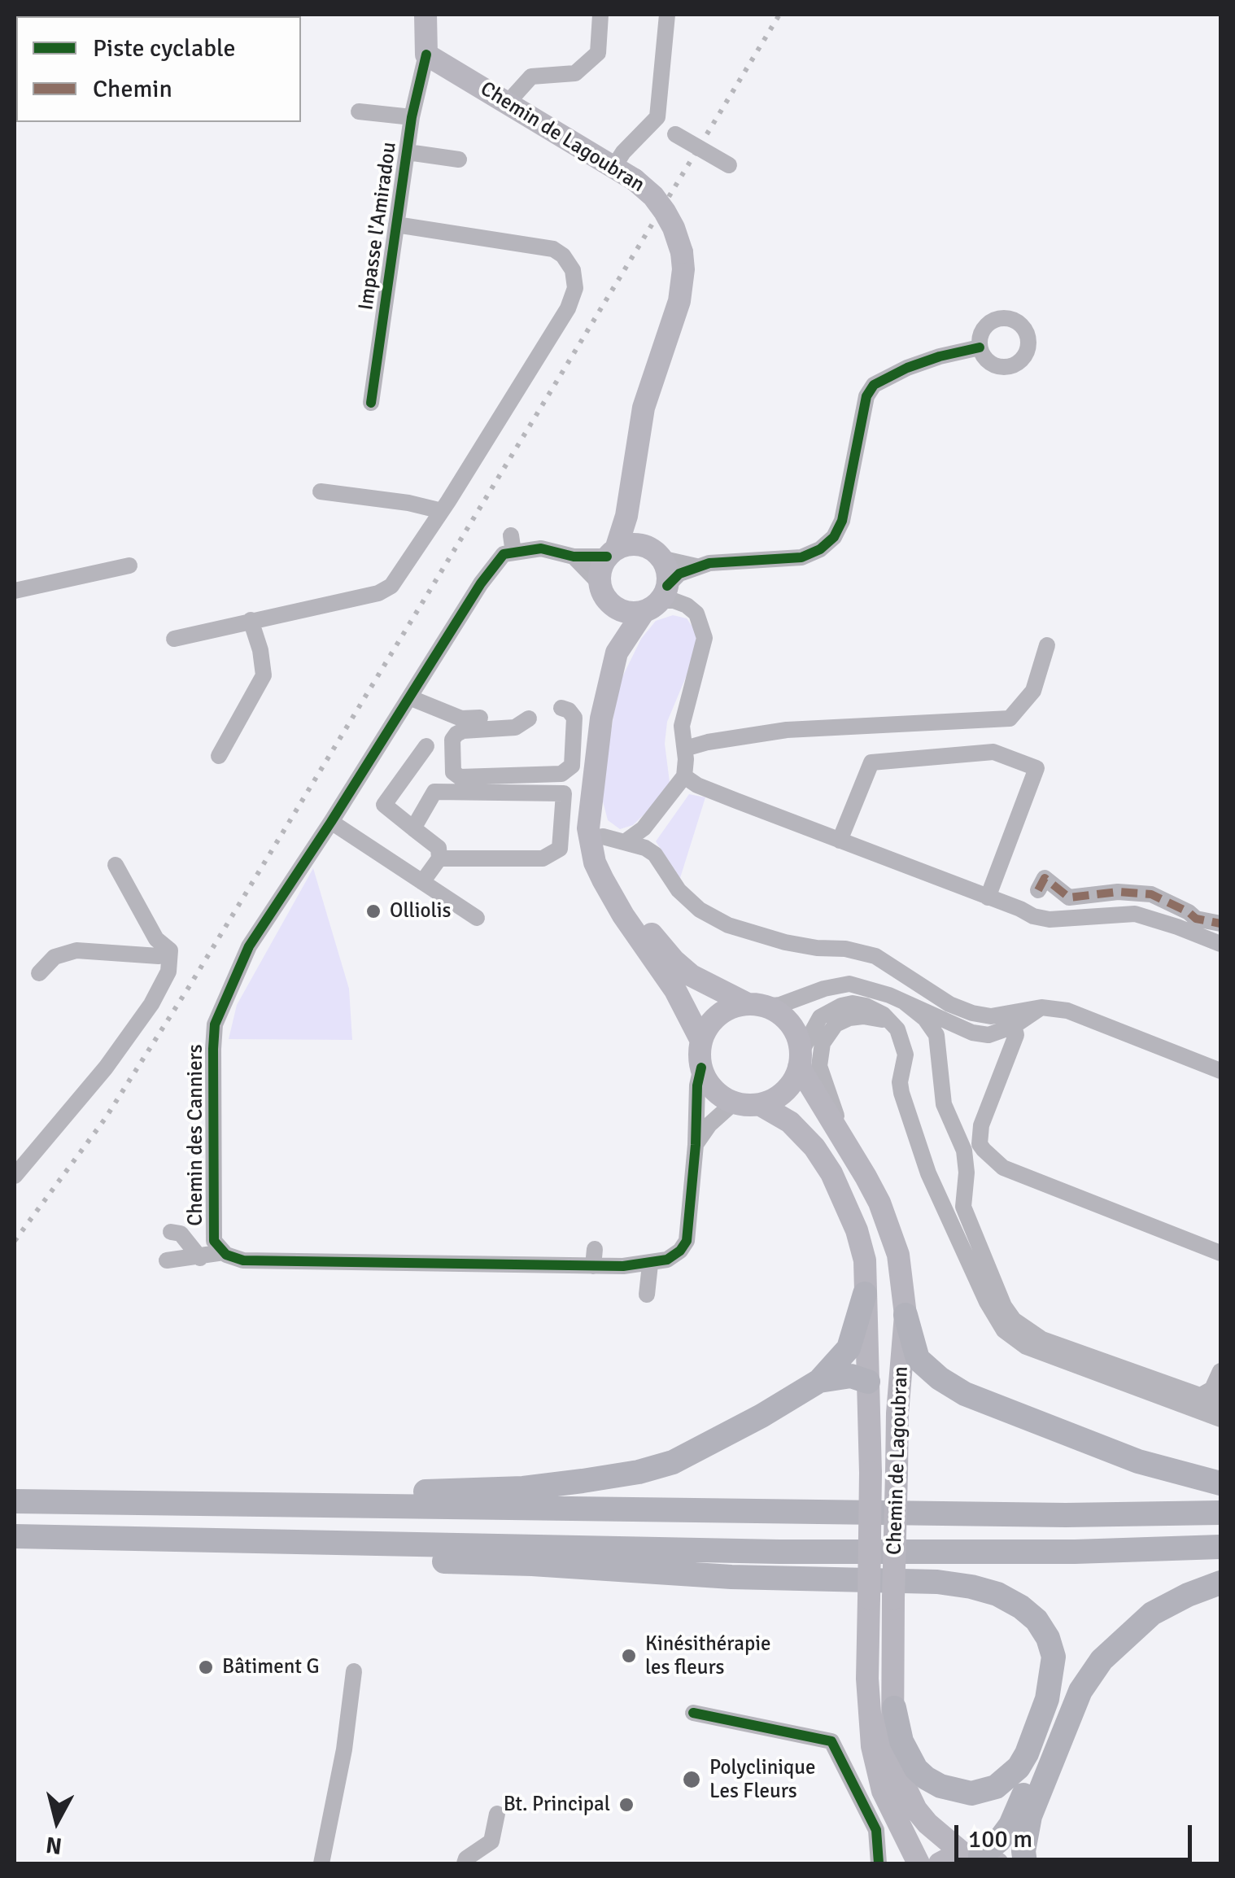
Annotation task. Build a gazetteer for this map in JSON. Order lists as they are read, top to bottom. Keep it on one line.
{"streets":{"main road":["Chemin de Lagoubran"],"street":["Impasse l'Amiradou","Chemin des Canniers"]},"crossings":[["Chemin de Lagoubran","Impasse l'Amiradou"],["Chemin de Lagoubran","Chemin des Canniers"]],"places":["Olliolis","Kinésithérapie les fleurs","Bâtiment G","Polyclinique Les Fleurs","Bt. Principal"],"legend":["Piste cyclable","Chemin"],"scale_bar":"100 m","north":"bottom"}
